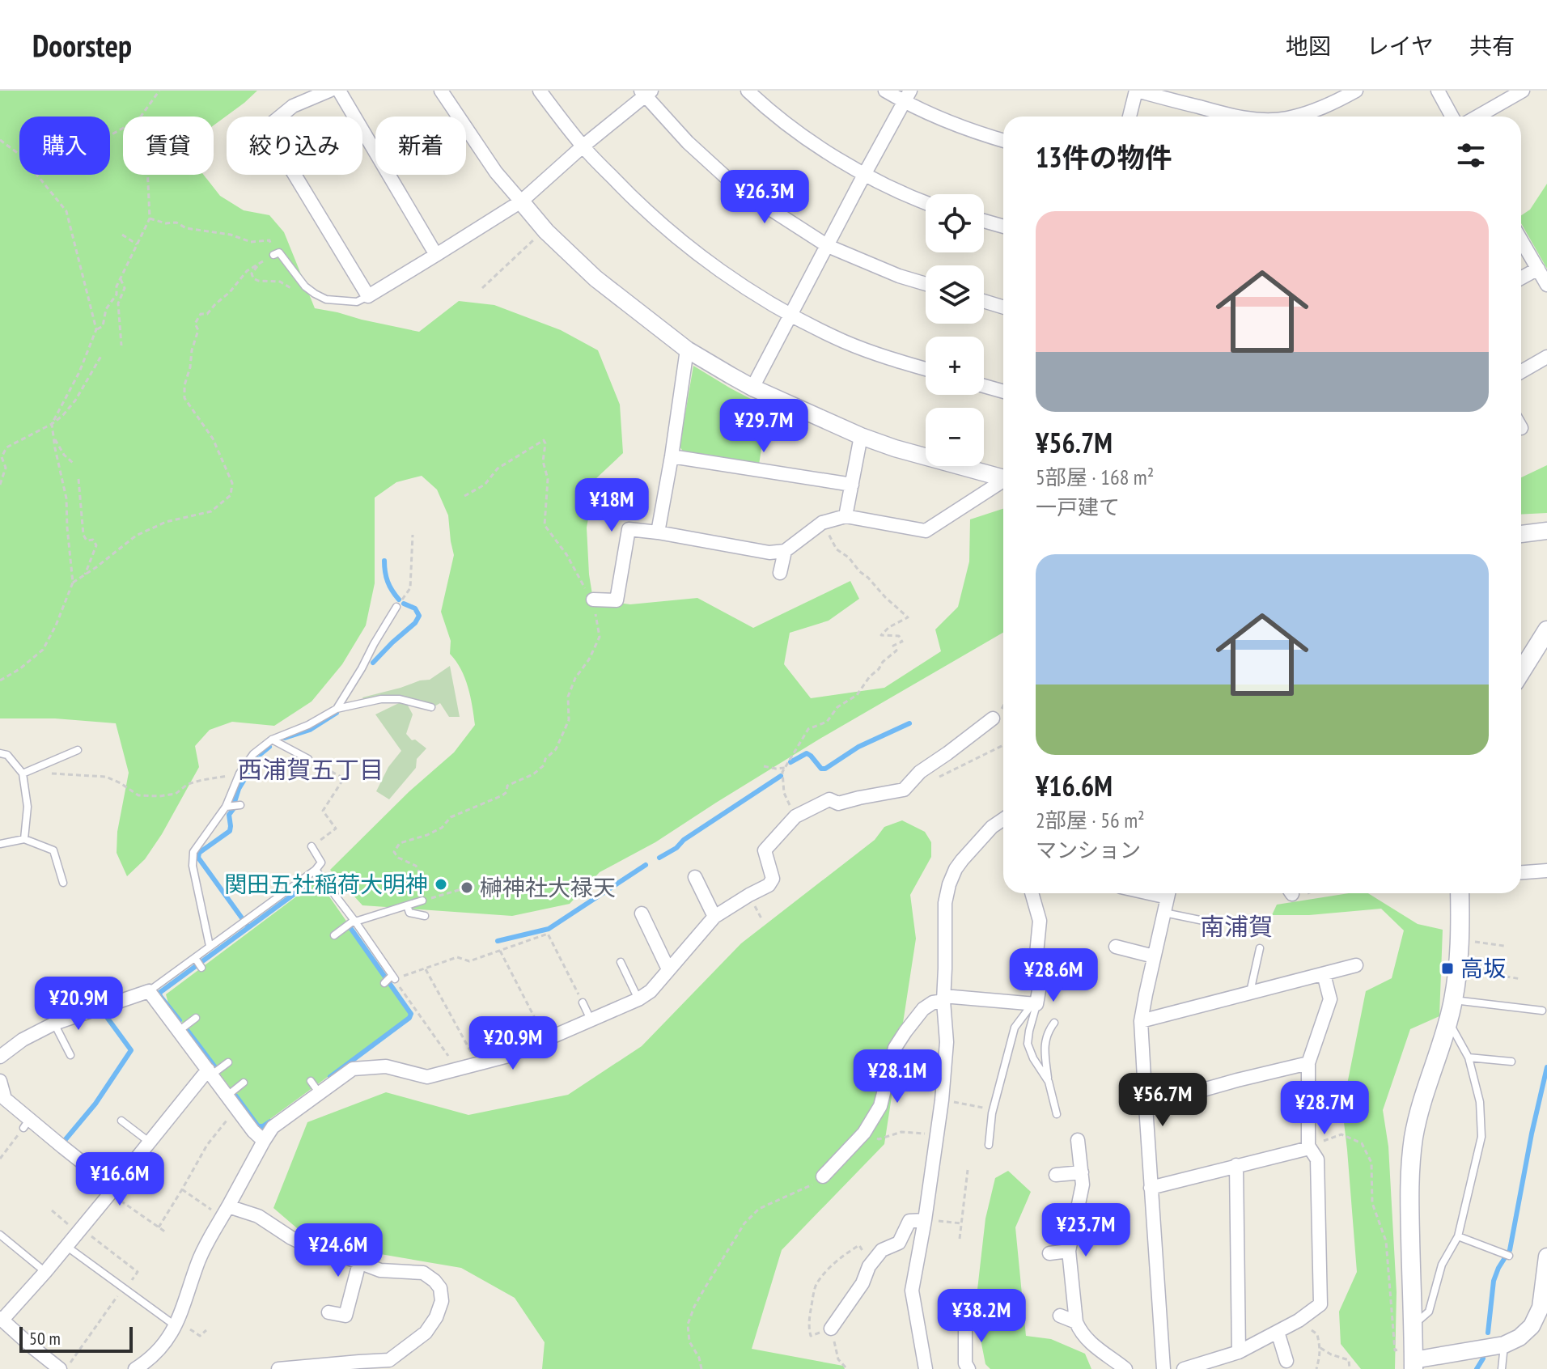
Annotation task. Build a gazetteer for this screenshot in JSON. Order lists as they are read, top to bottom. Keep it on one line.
{"districts":["西浦賀五丁目","南浦賀"],"places":{"other":["関田五社稲荷大明神","榊神社大禄天"],"transit":["高坂"]},"scale_bar":"50 m","page":{"header":"Doorstep","nav":["地図","レイヤ","共有"],"chip":["購入","賃貸","絞り込み","新着"],"heading":"13件の物件","price":["¥26.3M","¥29.7M","¥18M","¥28.6M","¥20.9M","¥20.9M","¥28.1M","¥56.7M","¥28.7M","¥16.6M","¥23.7M","¥24.6M","¥38.2M"],"map_buttons":["+","−"],"list":[{"name":"¥56.7M","note":"5部屋 · 168 m² · 一戸建て"},{"name":"¥16.6M","note":"2部屋 · 56 m² · マンション"}],"scale":"50 m"}}
